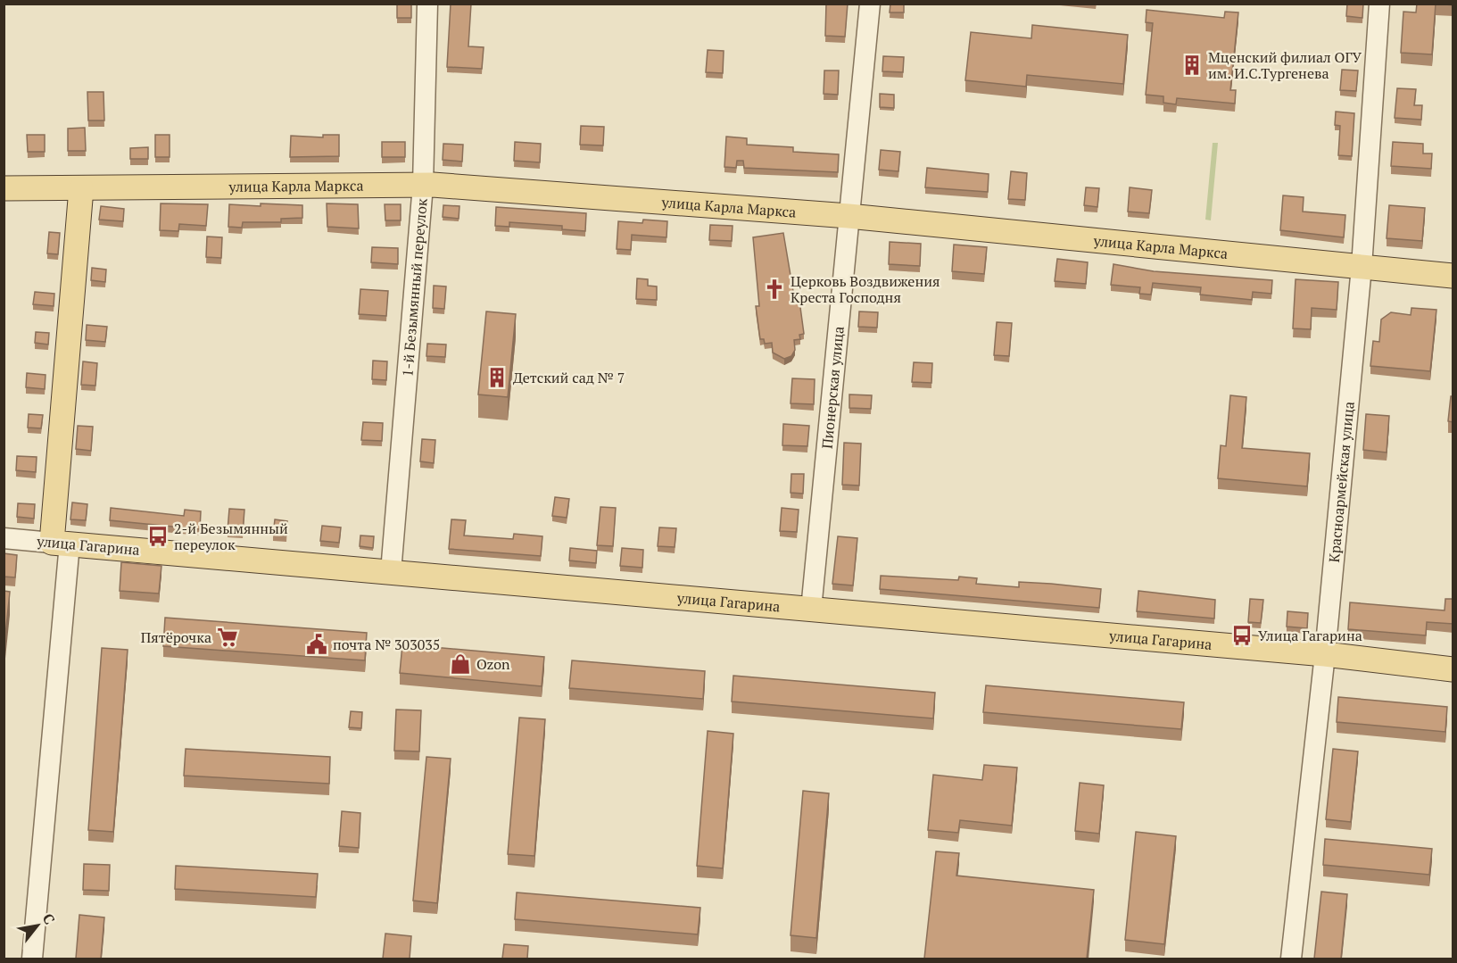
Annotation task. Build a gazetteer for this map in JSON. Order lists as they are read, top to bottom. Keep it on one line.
{"streets":{"main road":["улица Карла Маркса","улица Гагарина"],"street":["1-й Безымянный переулок","Пионерская улица","Красноармейская улица"]},"crossings":[["улица Карла Маркса","1-й Безымянный переулок"],["улица Карла Маркса","Пионерская улица"],["улица Карла Маркса","Красноармейская улица"],["1-й Безымянный переулок","улица Гагарина"],["Пионерская улица","улица Гагарина"],["Красноармейская улица","улица Гагарина"]],"places":{"building":["Мценский филиал ОГУ им. И.С.Тургенева","Детский сад № 7"],"church":["Церковь Воздвижения Креста Господня"],"bus stop":["2-й Безымянный переулок","Улица Гагарина"],"supermarket":["Пятёрочка"],"public building":["почта № 303035"],"shop":["Ozon"]},"north":"top right"}
